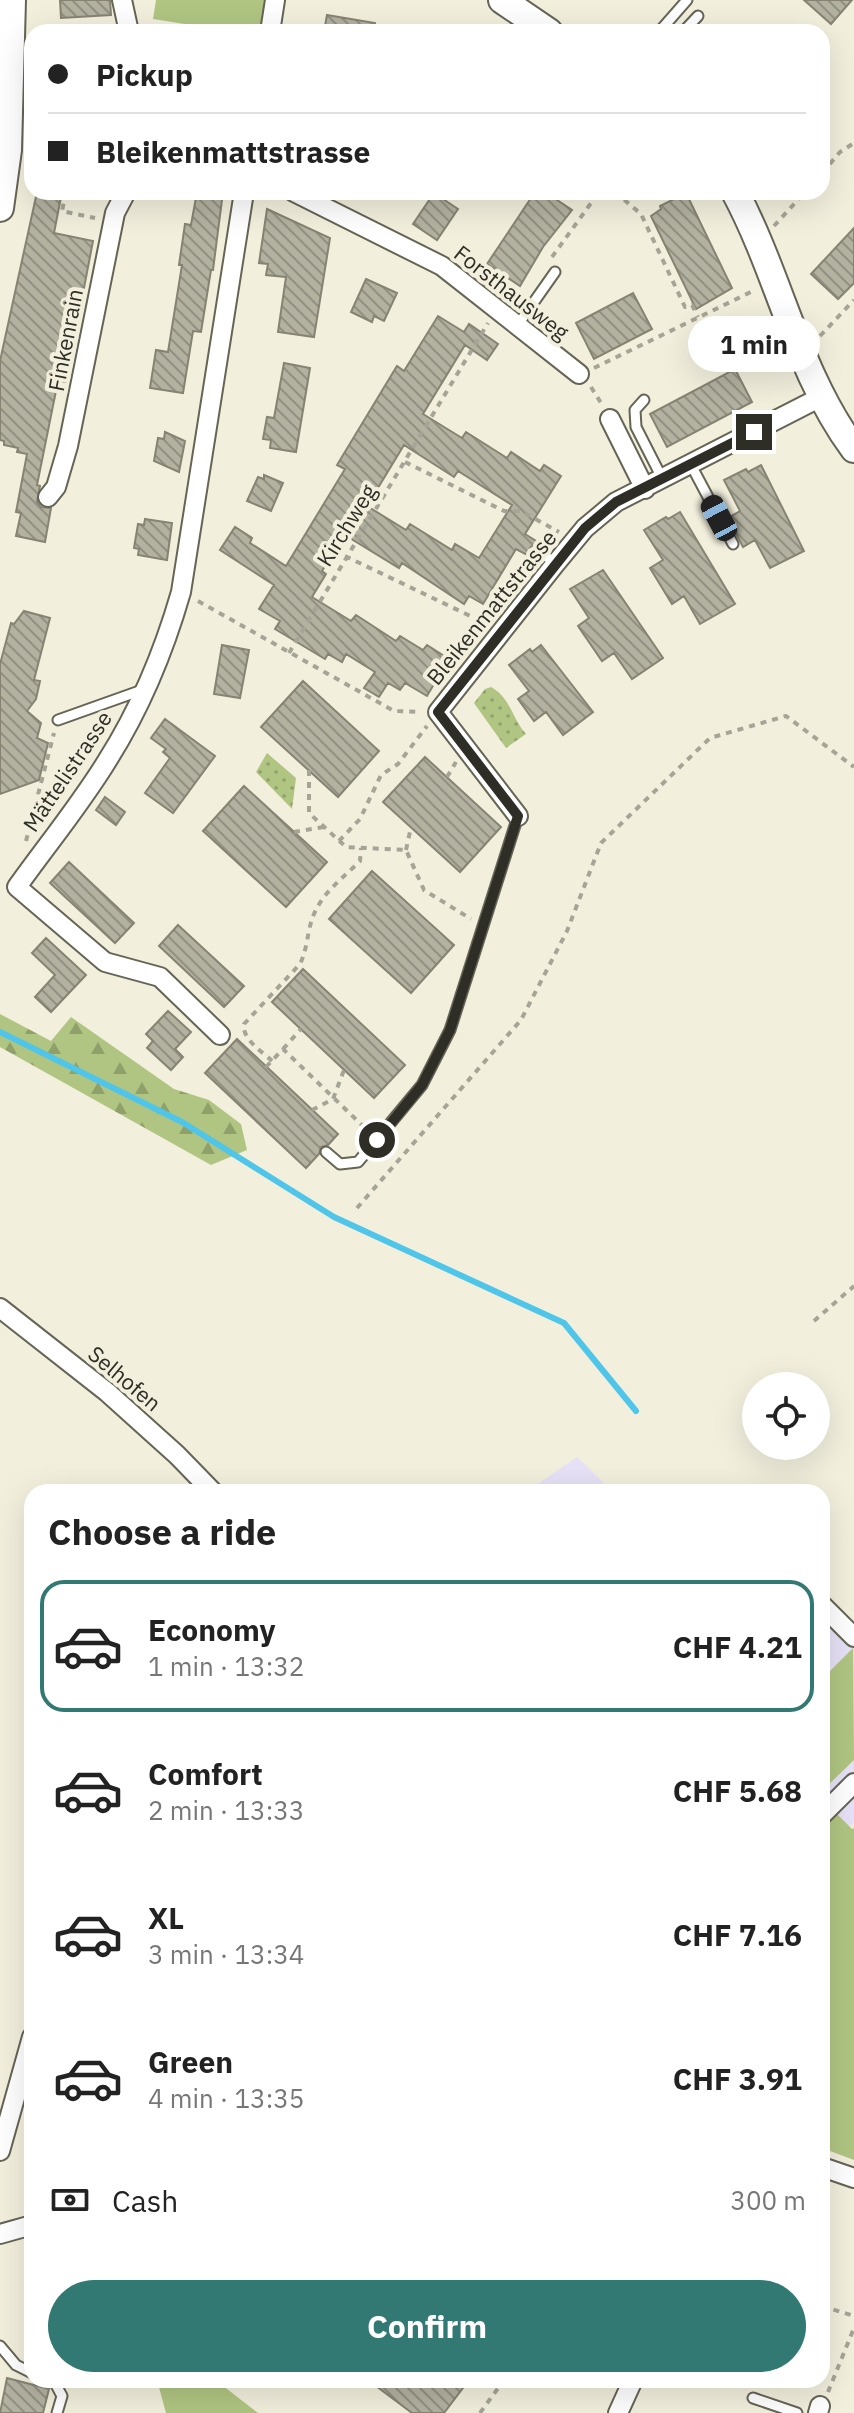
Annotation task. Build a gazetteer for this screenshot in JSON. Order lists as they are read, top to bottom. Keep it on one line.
{"streets":{"street":["Forsthausweg","Finkenrain","Bleikenmattstrasse","Mättelistrasse","Selhofen"],"path":["Kirchweg"]},"crossings":[["Forsthausweg","Kirchweg"]],"page":{"banner":["Pickup","Bleikenmattstrasse"],"bubble":"1 min","heading":"Choose a ride","list":[{"name":"Economy","note":"1 min · 13:32","value":"CHF 4.21"},{"name":"Comfort","note":"2 min · 13:33","value":"CHF 5.68"},{"name":"XL","note":"3 min · 13:34","value":"CHF 7.16"},{"name":"Green","note":"4 min · 13:35","value":"CHF 3.91"}],"pay":["Cash","300 m"],"buttons":"Confirm"}}
